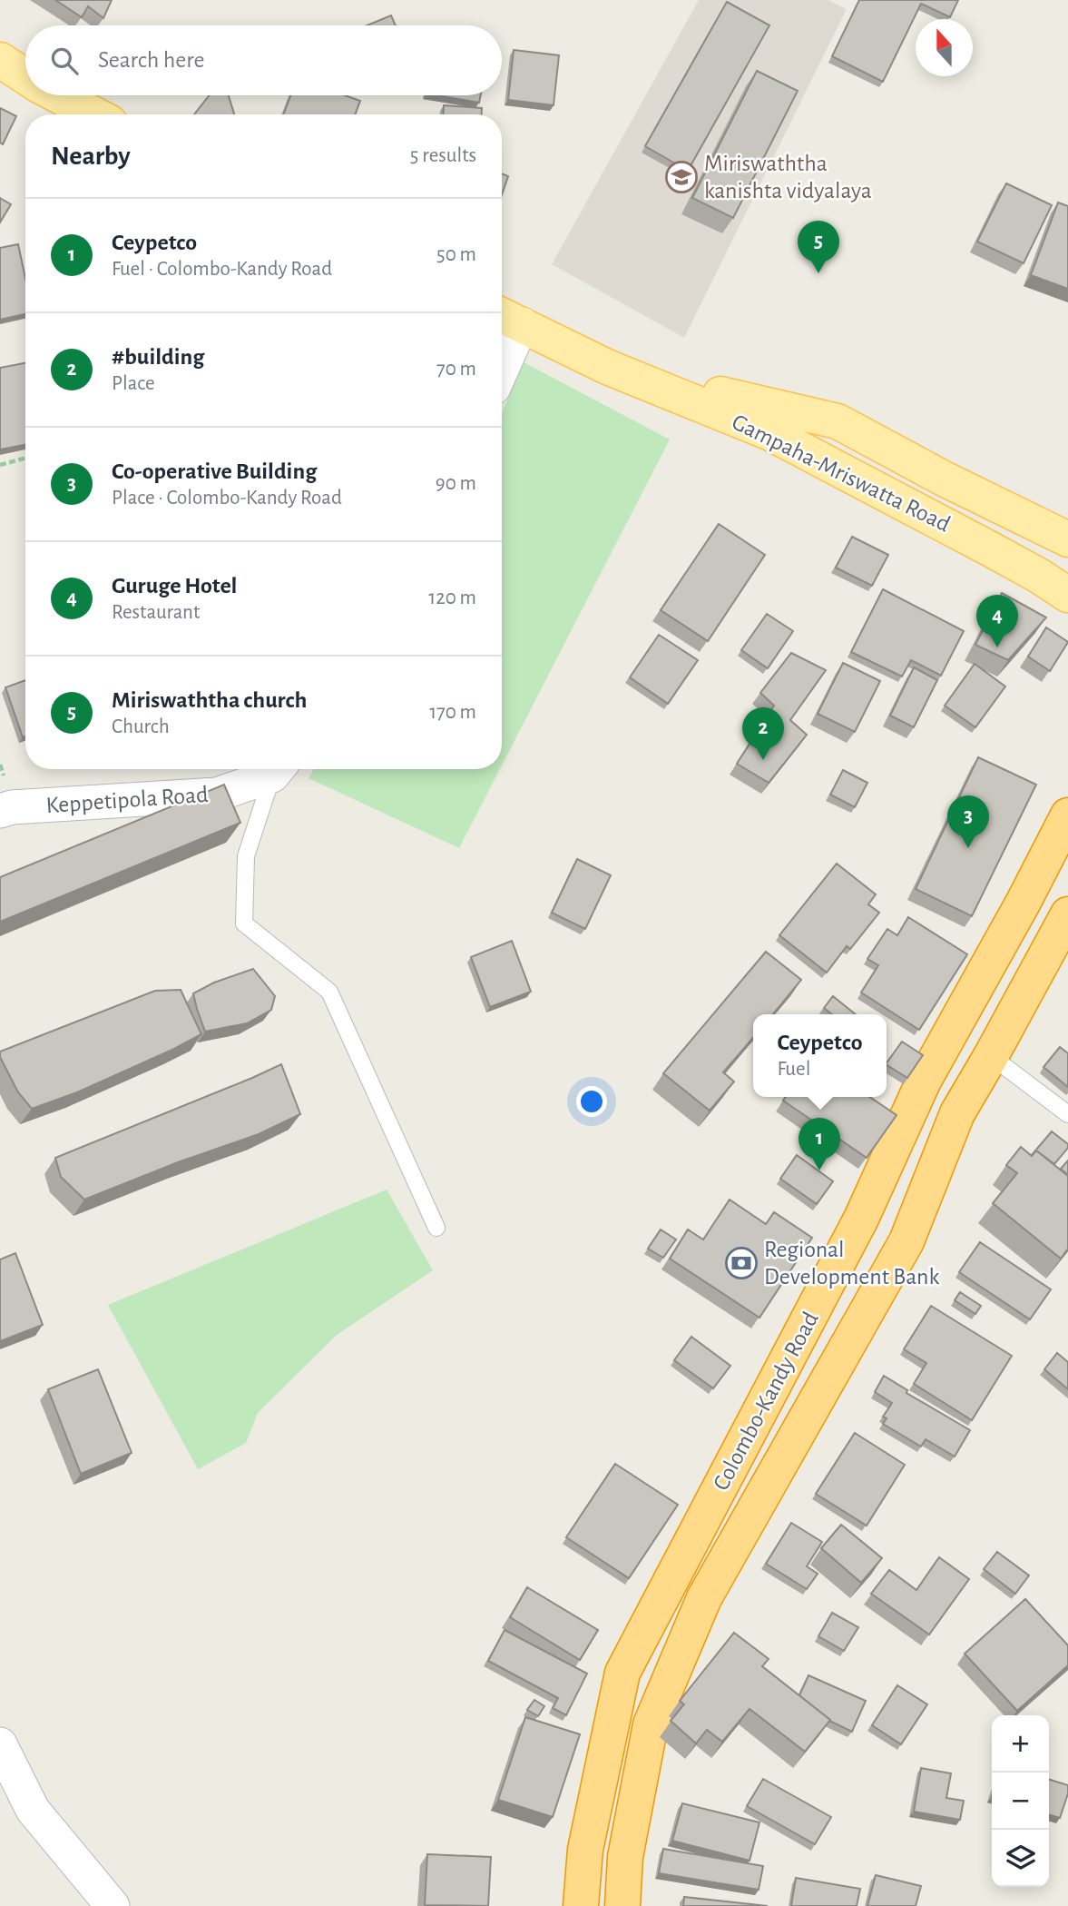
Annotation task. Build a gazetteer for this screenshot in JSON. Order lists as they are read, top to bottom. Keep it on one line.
{"streets":{"highway":["Colombo-Kandy Road"],"main road":["Gampaha-Mriswatta Road"],"street":["Keppetipola Road"]},"places":{"school or university":["Miriswaththa kanishta vidyalaya"],"bank":["Regional Development Bank"]},"north":"top","page":{"search":"Search here","heading":["Nearby","5 results"],"list":[{"mark":"1","name":"Ceypetco","note":"Fuel · Colombo-Kandy Road","value":"50 m"},{"mark":"2","name":"#building","note":"Place","value":"70 m"},{"mark":"3","name":"Co-operative Building","note":"Place · Colombo-Kandy Road","value":"90 m"},{"mark":"4","name":"Guruge Hotel","note":"Restaurant","value":"120 m"},{"mark":"5","name":"Miriswaththa church","note":"Church","value":"170 m"}],"pins":["5","4","2","3","1"],"popup":["Ceypetco","Fuel"],"map_buttons":["+","−"]}}
